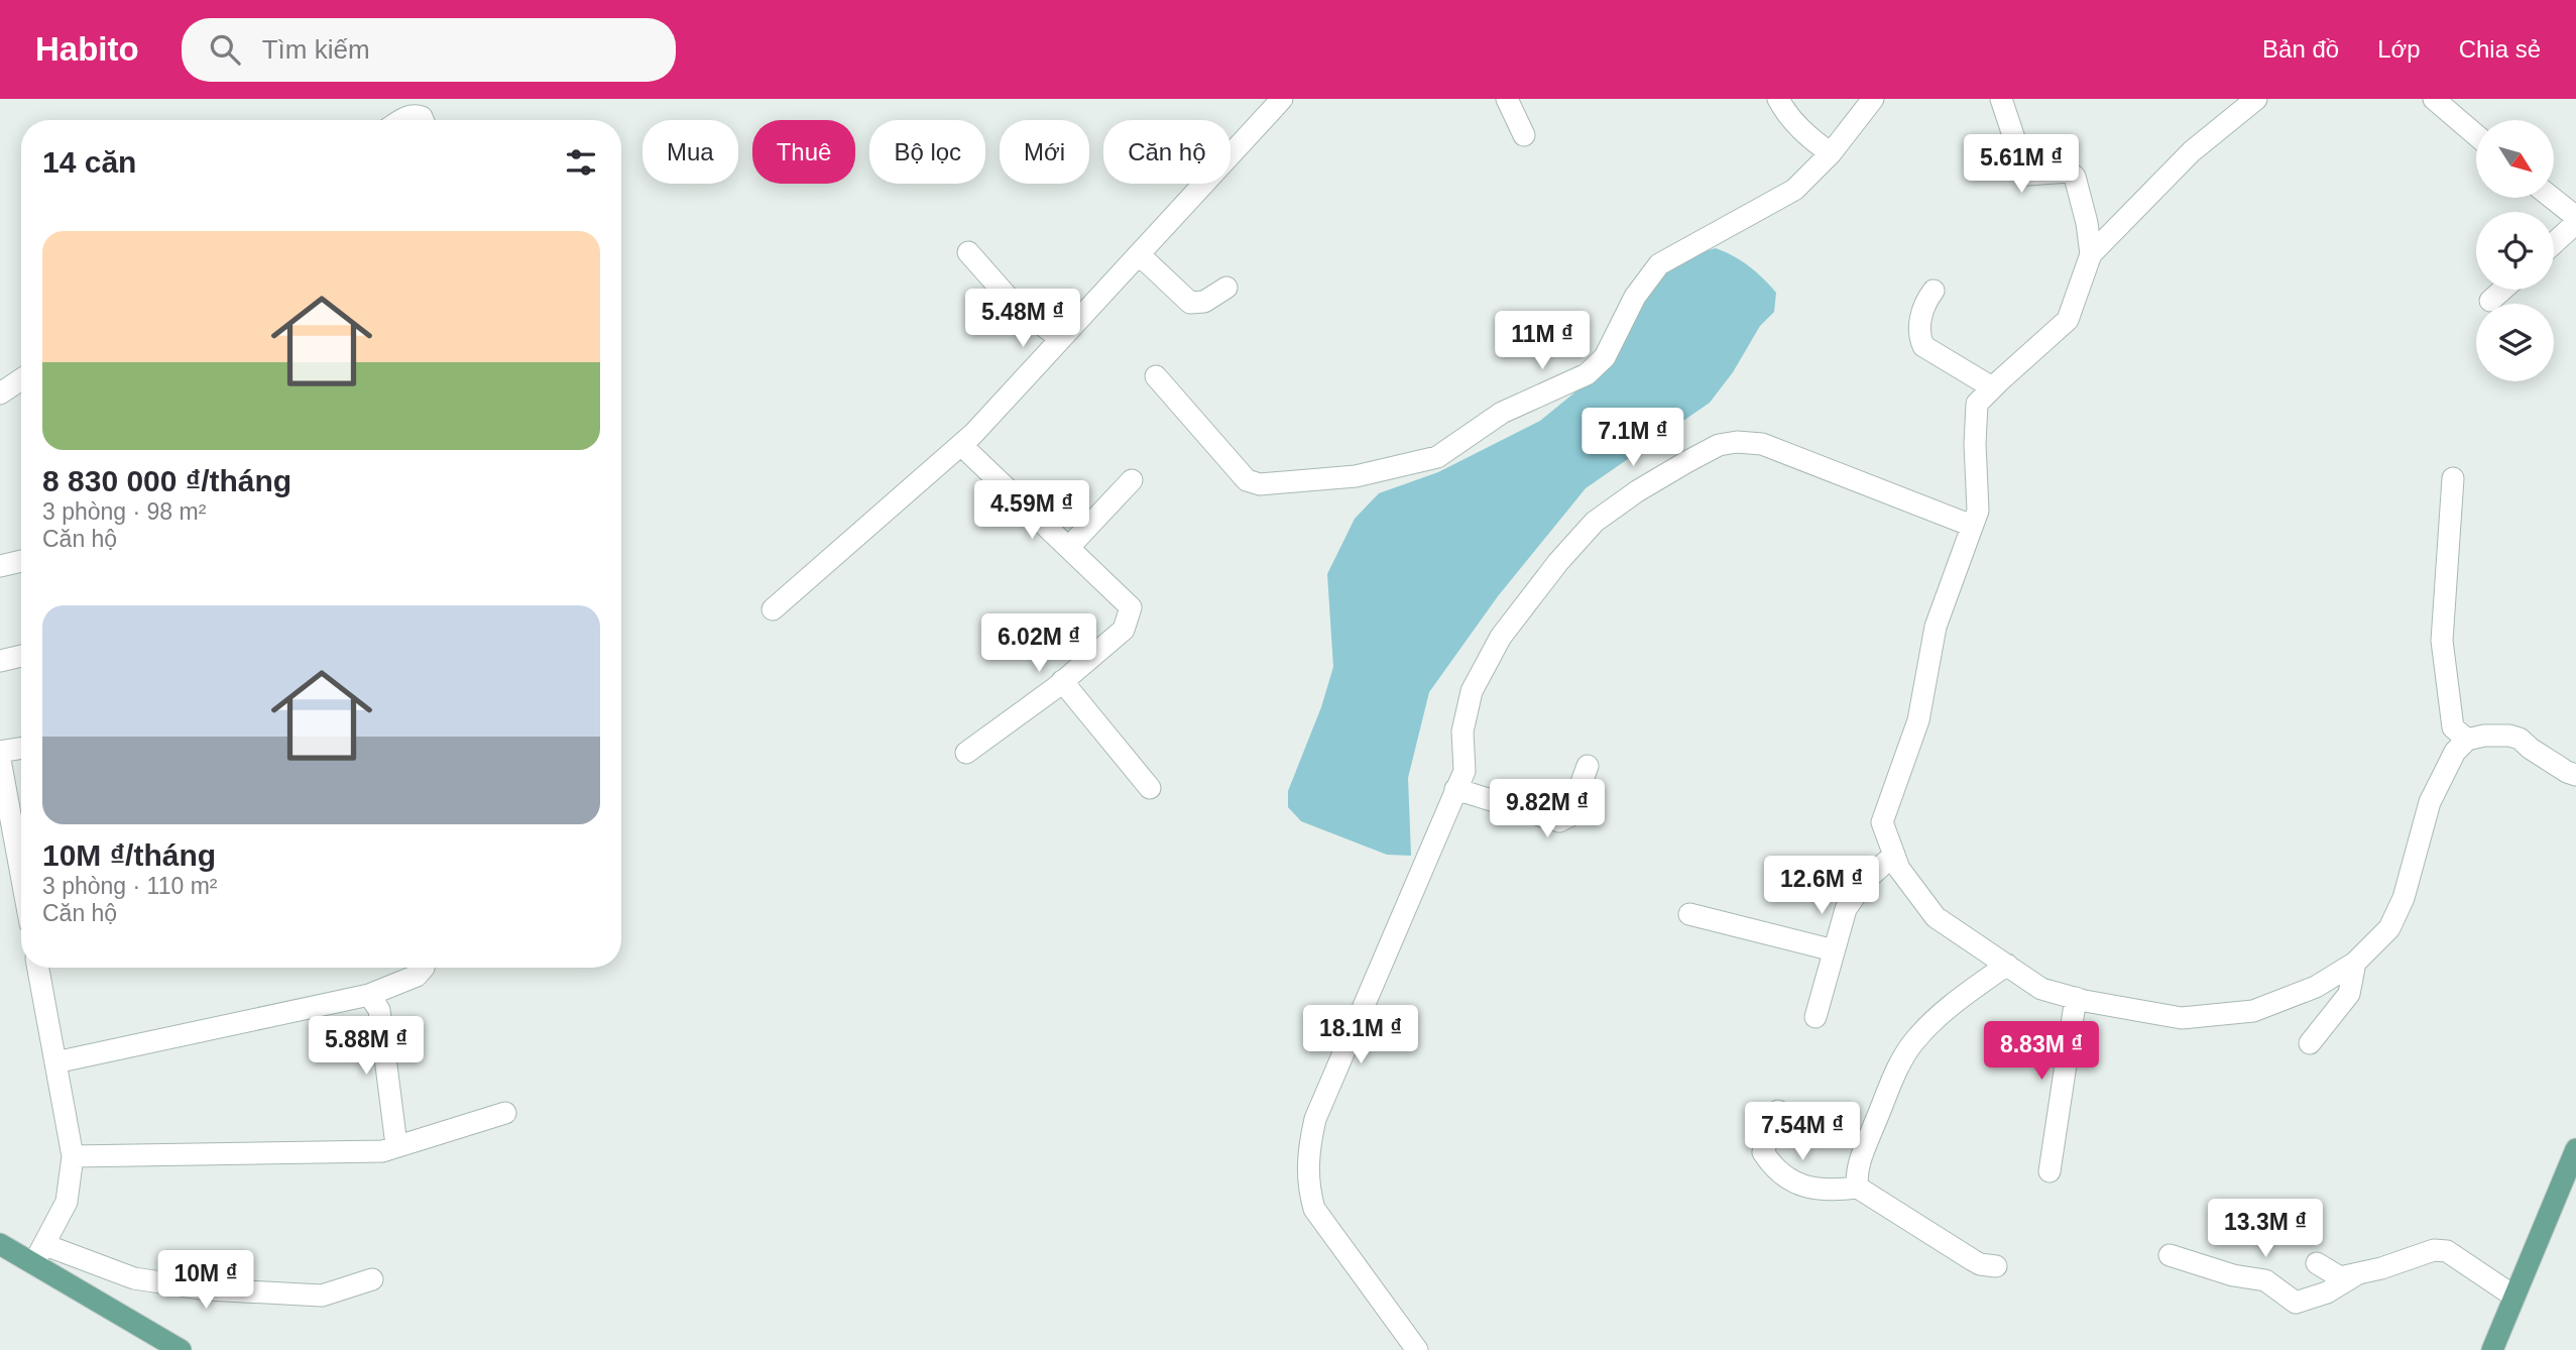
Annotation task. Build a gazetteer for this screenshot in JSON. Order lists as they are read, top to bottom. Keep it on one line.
{"north":"bottom right","page":{"header":"Habito","search":"Tìm kiếm","nav":["Bản đồ","Lớp","Chia sẻ"],"chip":["Mua","Thuê","Bộ lọc","Mới","Căn hộ"],"heading":"14 căn","price":["5.61M ₫","5.48M ₫","11M ₫","7.1M ₫","4.59M ₫","6.02M ₫","9.82M ₫","12.6M ₫","18.1M ₫","5.88M ₫","8.83M ₫","7.54M ₫","13.3M ₫","10M ₫"],"list":[{"name":"8 830 000 ₫/tháng","note":"3 phòng · 98 m² · Căn hộ"},{"name":"10M ₫/tháng","note":"3 phòng · 110 m² · Căn hộ"}]}}
